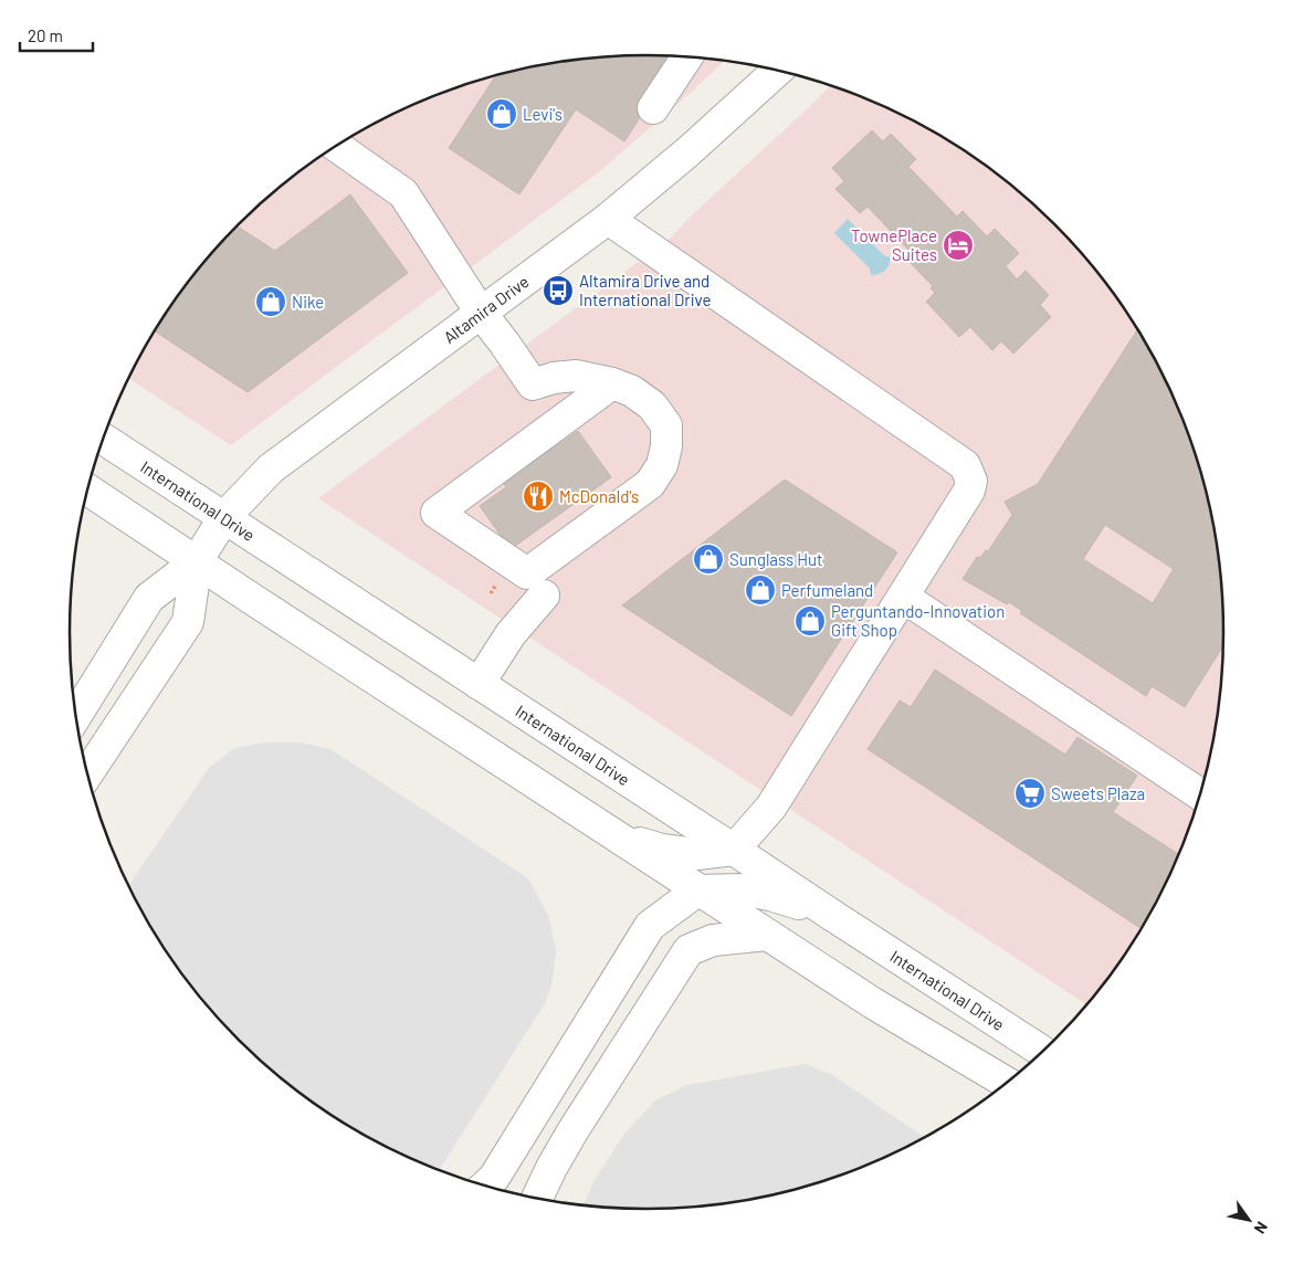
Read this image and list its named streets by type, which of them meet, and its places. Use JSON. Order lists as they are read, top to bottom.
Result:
{
  "streets": {
    "street": ["Altamira Drive", "International Drive"]
  },
  "crossings": [
    ["Altamira Drive", "International Drive"]
  ],
  "places": {
    "shop": [
      "Levi's",
      "Nike",
      "Sunglass Hut",
      "Perfumeland",
      "Perguntando-Innovation Gift Shop"
    ],
    "hotel": ["TownePlace Suites"],
    "bus stop": ["Altamira Drive and International Drive"],
    "restaurant": ["McDonald's"],
    "supermarket": ["Sweets Plaza"]
  },
  "scale_bar": "20 m",
  "north": "bottom right"
}
